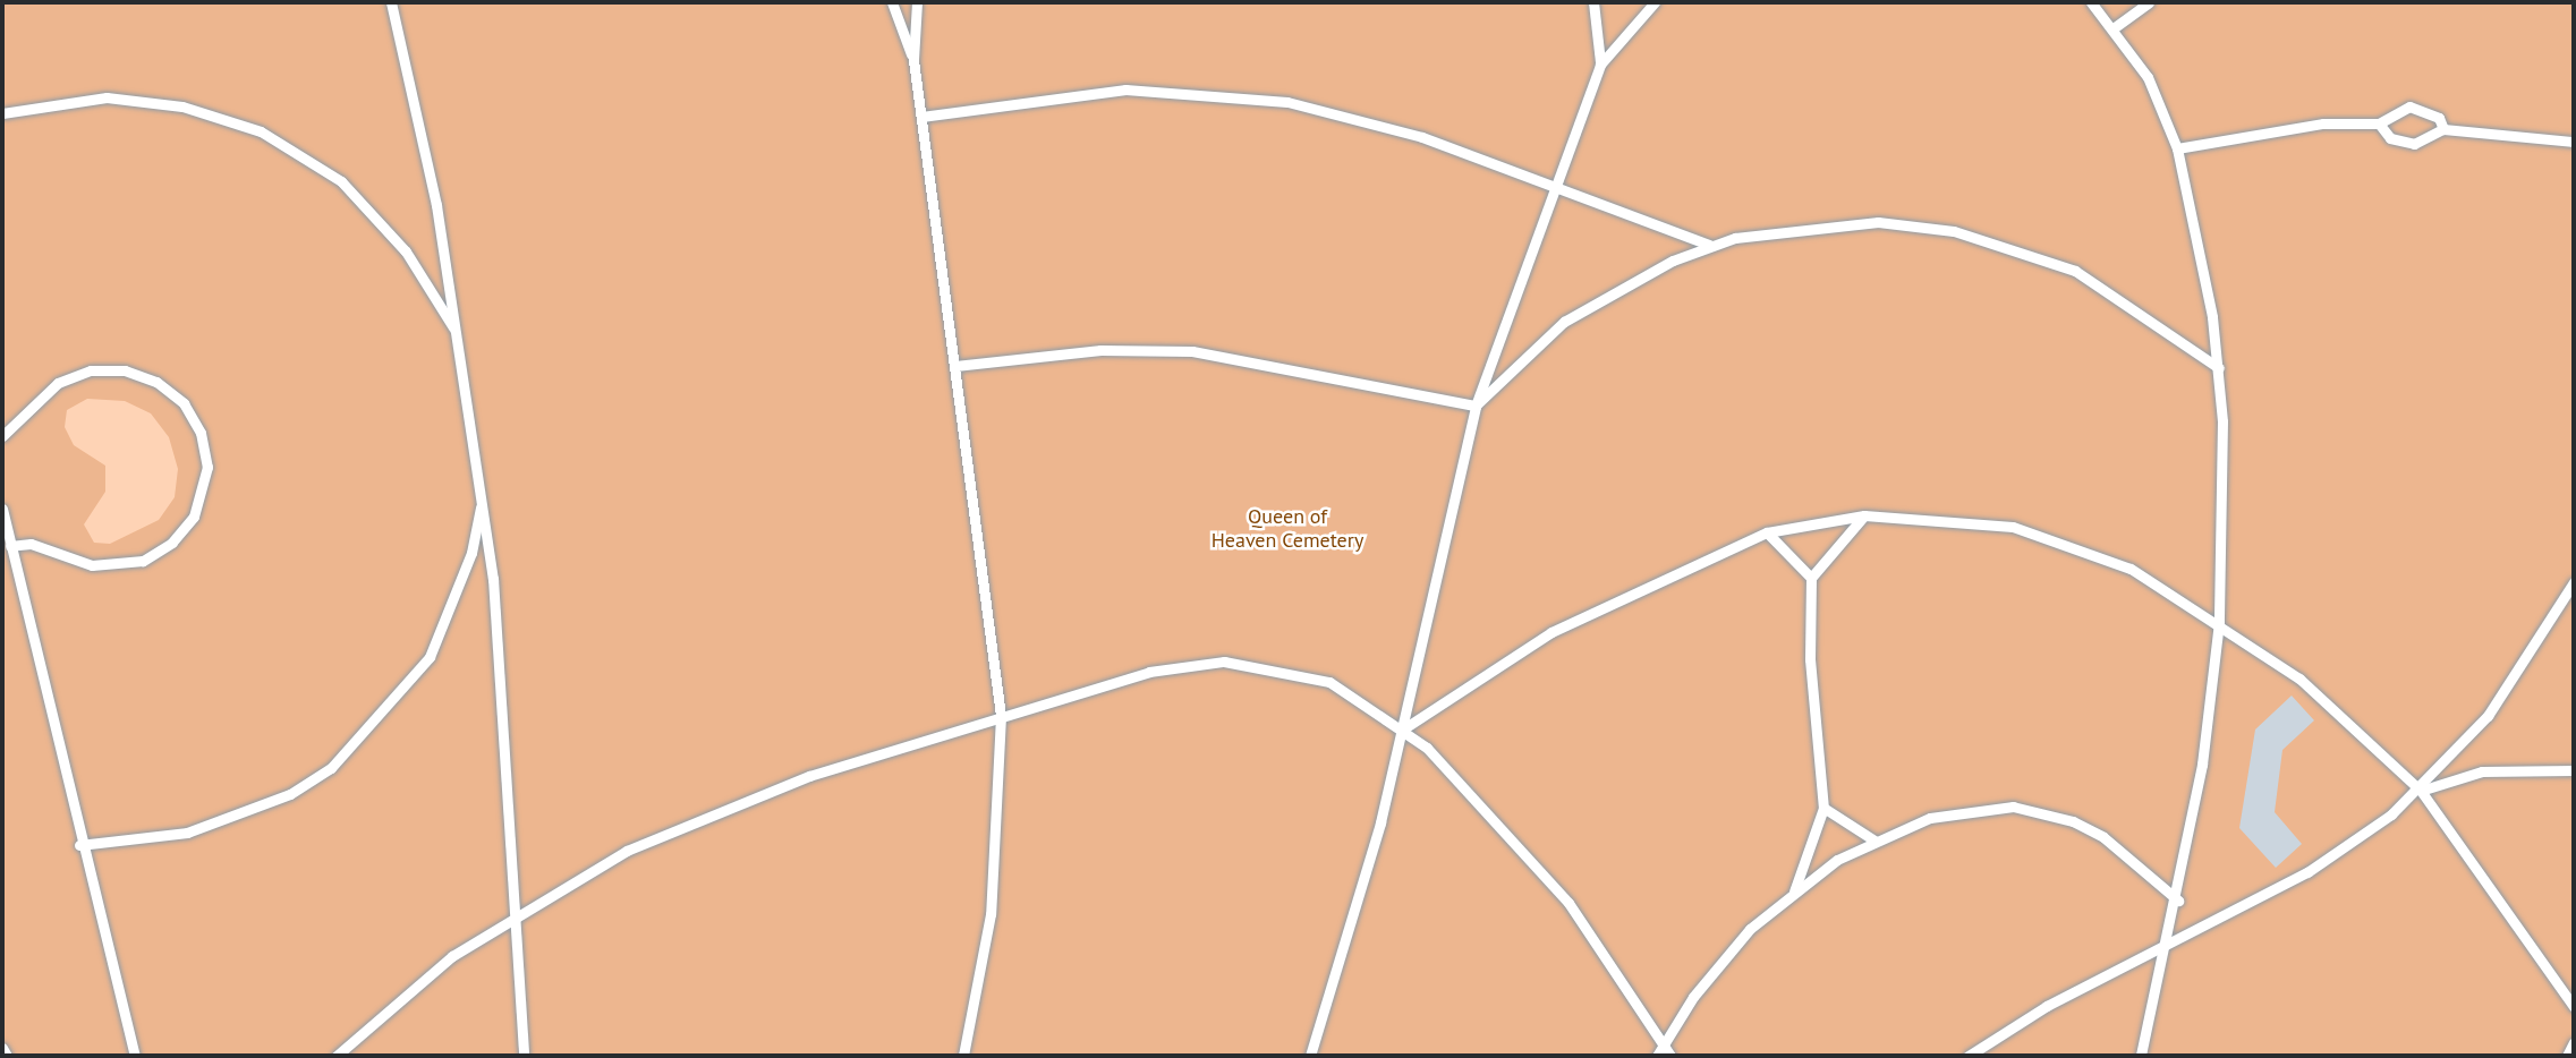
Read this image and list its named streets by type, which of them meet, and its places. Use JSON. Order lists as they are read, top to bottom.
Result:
{
  "parks": ["Queen of Heaven Cemetery"]
}
